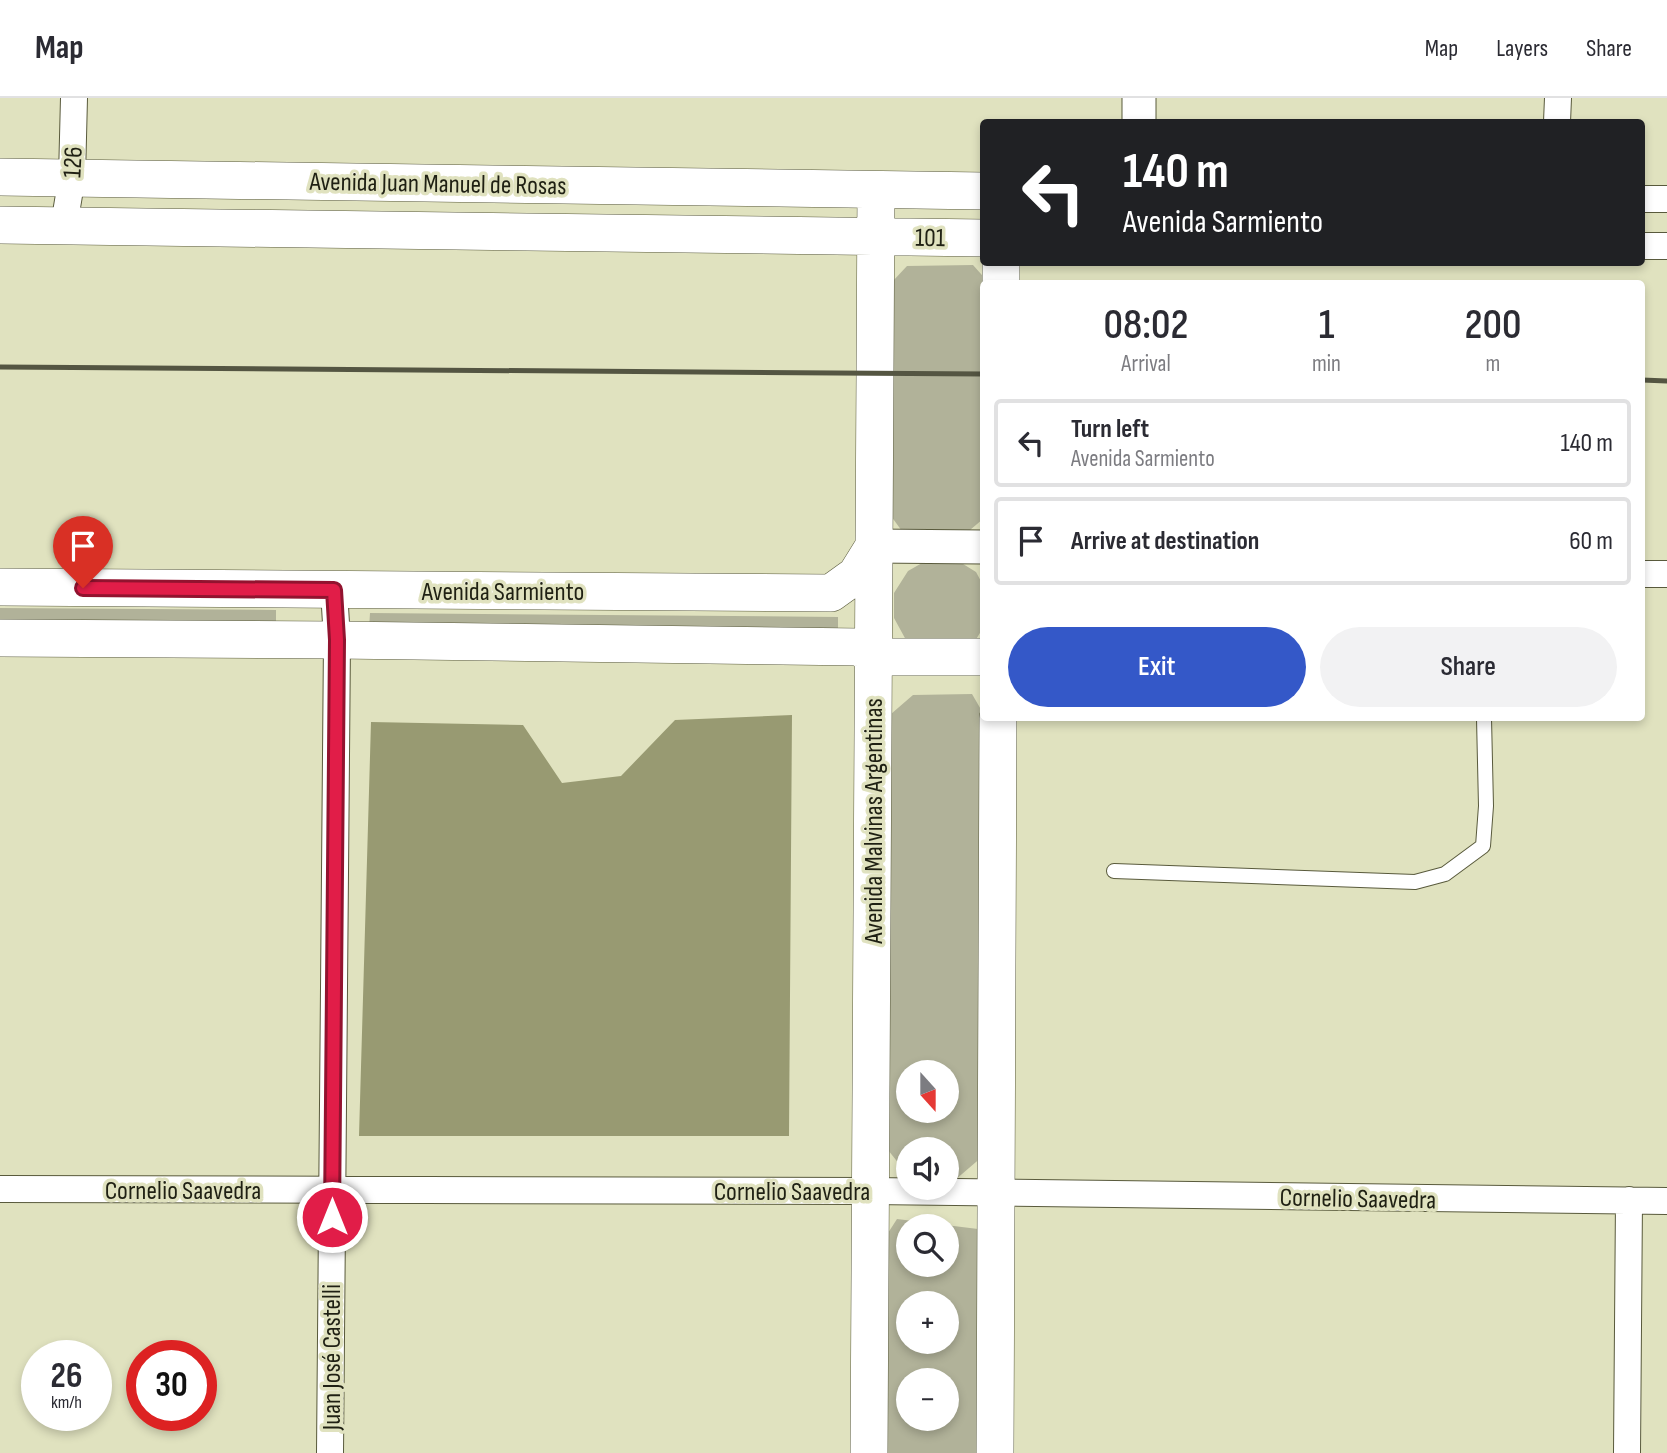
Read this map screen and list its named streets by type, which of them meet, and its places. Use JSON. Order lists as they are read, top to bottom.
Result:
{
  "streets": {
    "main road": [
      "Avenida Juan Manuel de Rosas",
      "101",
      "Avenida Sarmiento",
      "Avenida Malvinas Argentinas"
    ],
    "street": ["126", "Cornelio Saavedra", "Juan José Castelli"]
  },
  "crossings": [
    ["126", "Avenida Juan Manuel de Rosas"],
    ["Avenida Juan Manuel de Rosas", "101"],
    ["Avenida Juan Manuel de Rosas", "Avenida Malvinas Argentinas"],
    ["101", "Avenida Malvinas Argentinas"],
    ["Avenida Sarmiento", "Avenida Malvinas Argentinas"],
    ["Avenida Sarmiento", "Juan José Castelli"],
    ["Avenida Malvinas Argentinas", "Cornelio Saavedra"],
    ["Cornelio Saavedra", "Juan José Castelli"]
  ],
  "north": "bottom",
  "page": {
    "header": "Map",
    "nav": ["Map", "Layers", "Share"],
    "turn": ["140 m", "Avenida Sarmiento"],
    "eta": [
      "08:02",
      "Arrival",
      "1",
      "min",
      "200",
      "m"
    ],
    "list": [
      {
        "name": "Turn left",
        "note": "Avenida Sarmiento",
        "value": "140 m"
      },
      {
        "name": "Arrive at destination",
        "value": "60 m"
      }
    ],
    "buttons": ["Exit", "Share"],
    "map_buttons": ["+", "−"],
    "speed": "26 km/h",
    "limit": "30"
  }
}
